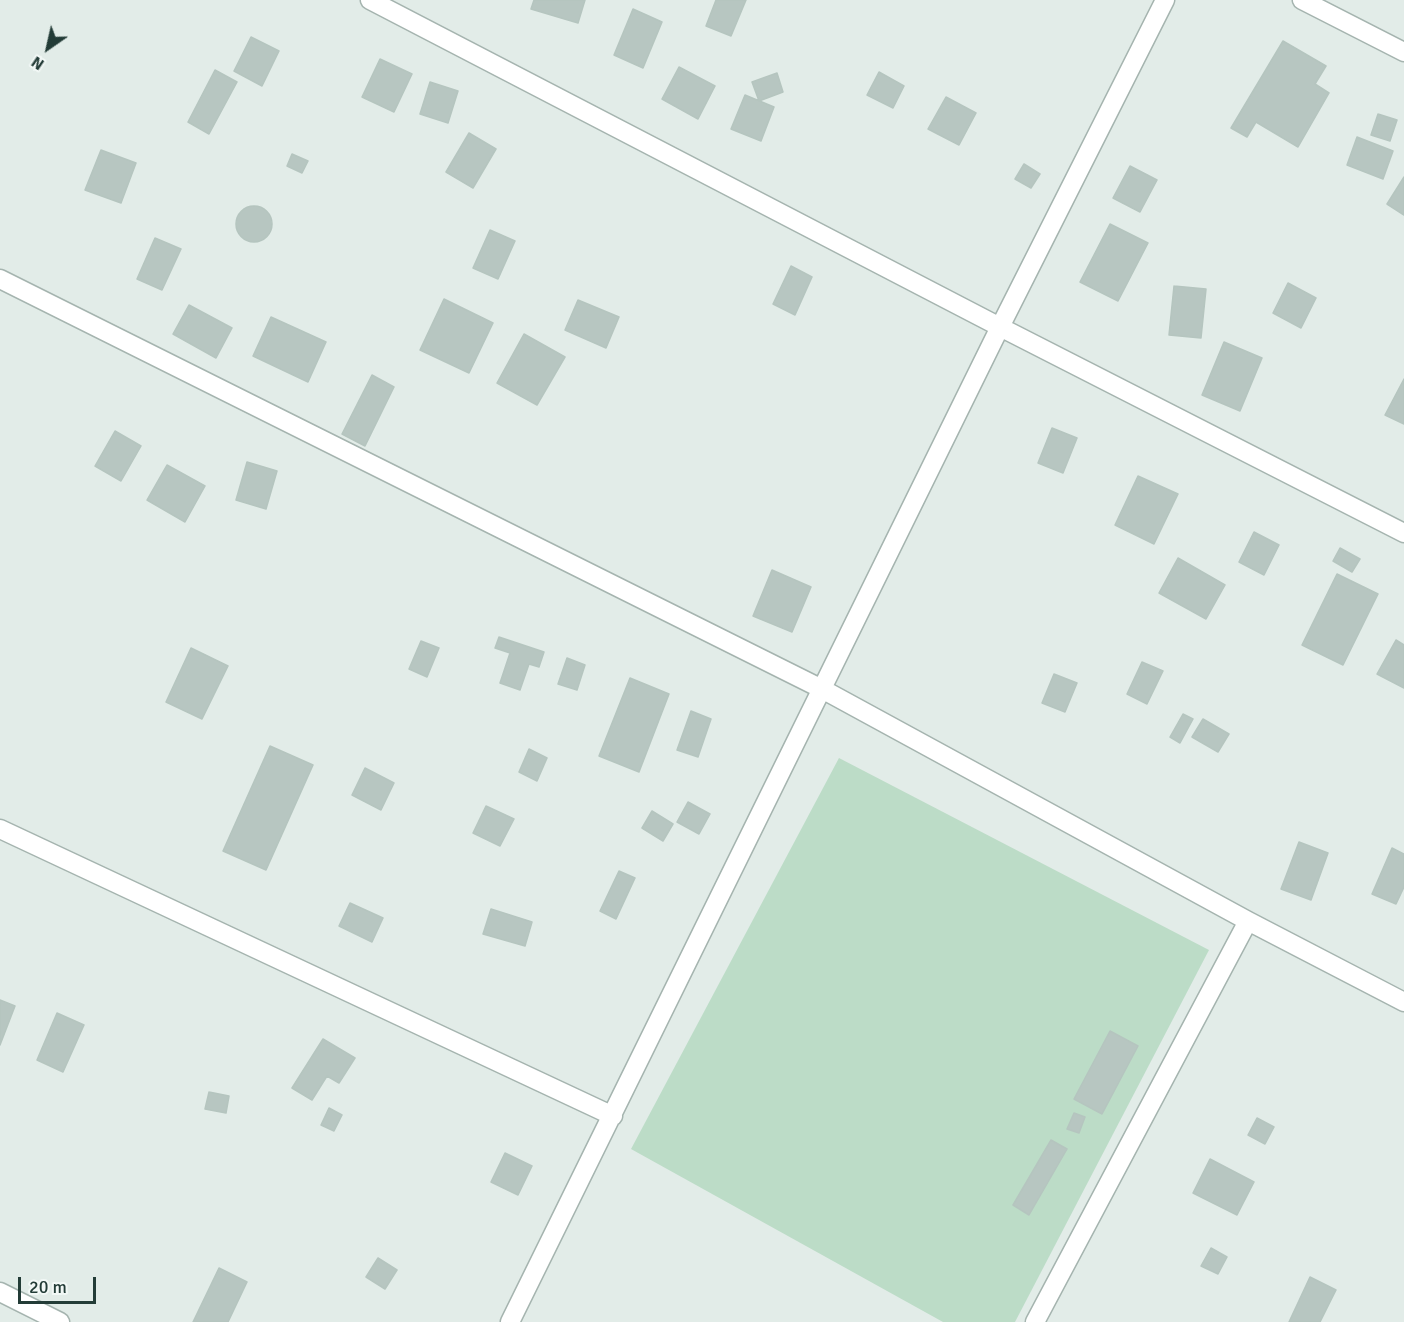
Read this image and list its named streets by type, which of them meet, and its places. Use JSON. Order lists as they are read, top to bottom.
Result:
{
  "scale_bar": "20 m",
  "north": "bottom left"
}
